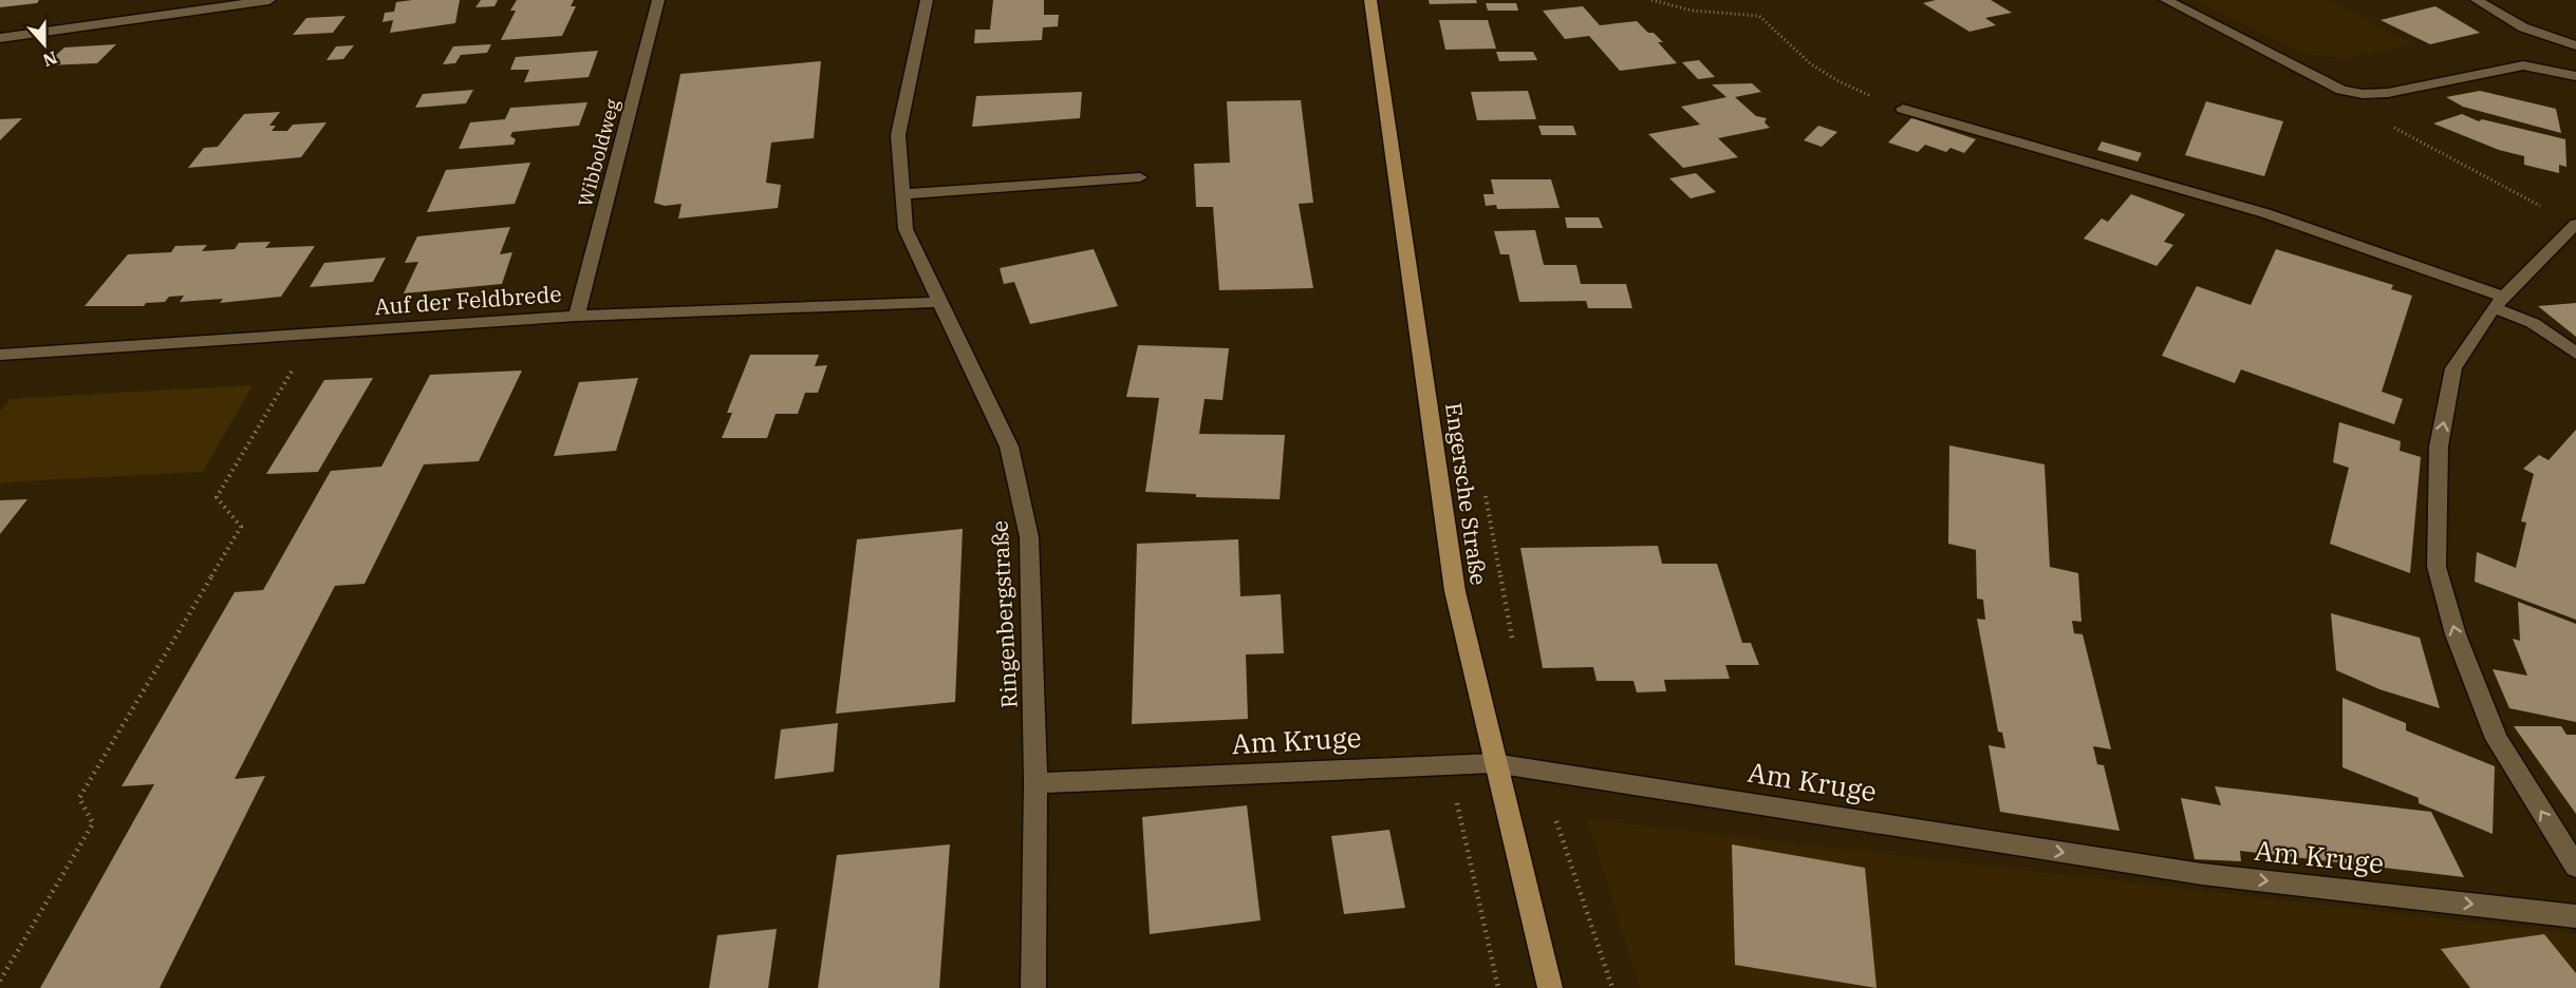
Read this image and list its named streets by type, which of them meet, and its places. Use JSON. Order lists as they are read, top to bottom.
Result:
{
  "streets": {
    "main road": ["Engersche Straße"],
    "street": [
      "Wibboldweg",
      "Auf der Feldbrede",
      "Ringenbergstraße",
      "Am Kruge"
    ]
  },
  "crossings": [
    ["Wibboldweg", "Auf der Feldbrede"],
    ["Auf der Feldbrede", "Ringenbergstraße"],
    ["Engersche Straße", "Am Kruge"],
    ["Ringenbergstraße", "Am Kruge"]
  ],
  "one_way": ["Am Kruge"],
  "north": "bottom"
}
